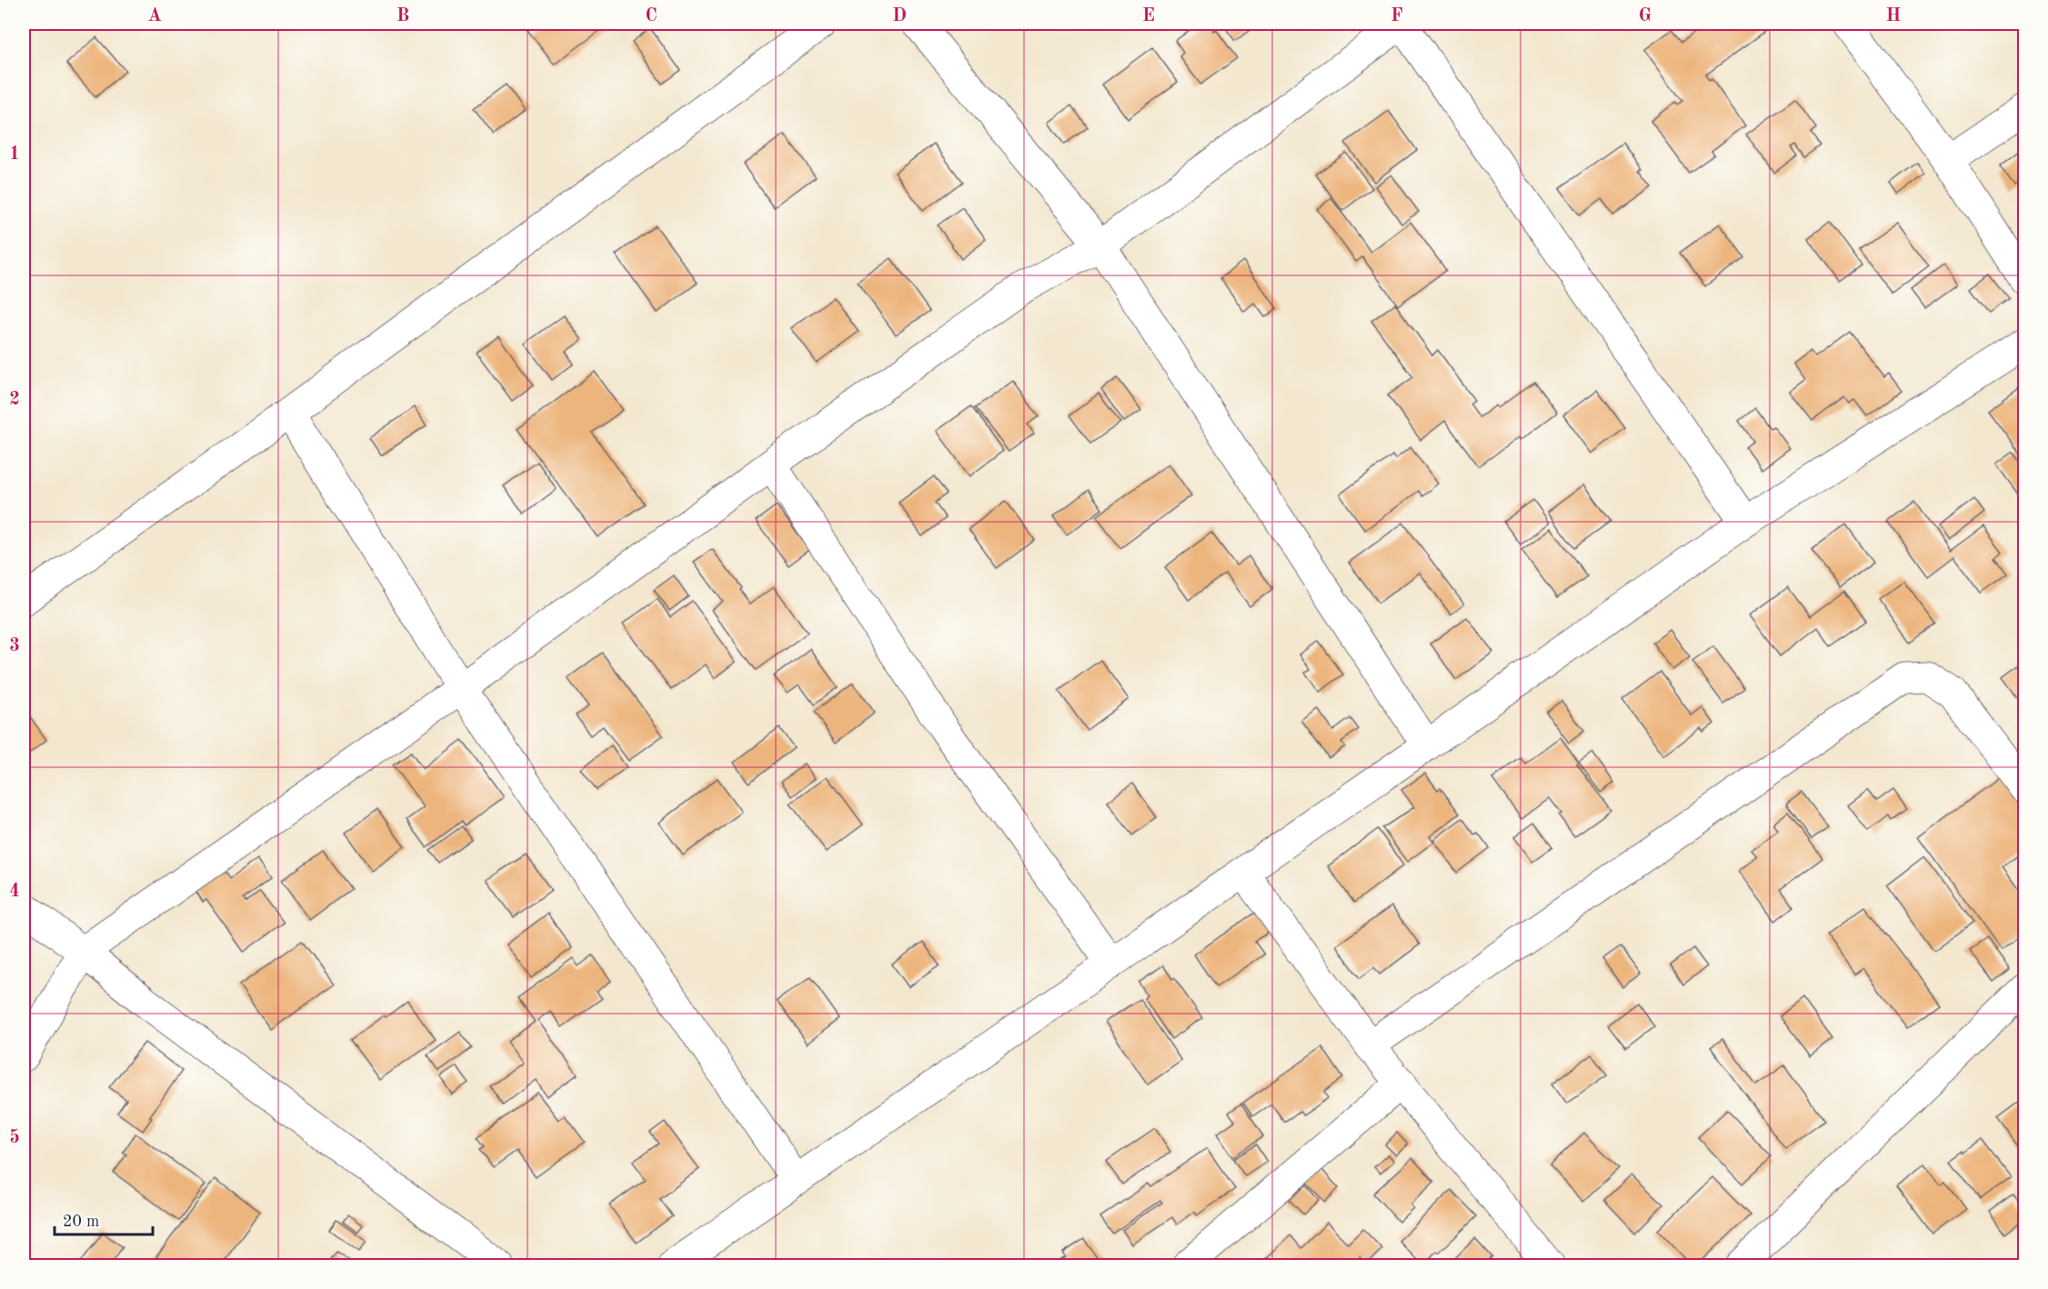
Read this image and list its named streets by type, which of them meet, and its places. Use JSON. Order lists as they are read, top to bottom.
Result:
{
  "scale_bar": "20 m",
  "grid": {
    "columns": [
      "A",
      "B",
      "C",
      "D",
      "E",
      "F",
      "G",
      "H"
    ],
    "rows": [
      "1",
      "2",
      "3",
      "4",
      "5"
    ]
  }
}
